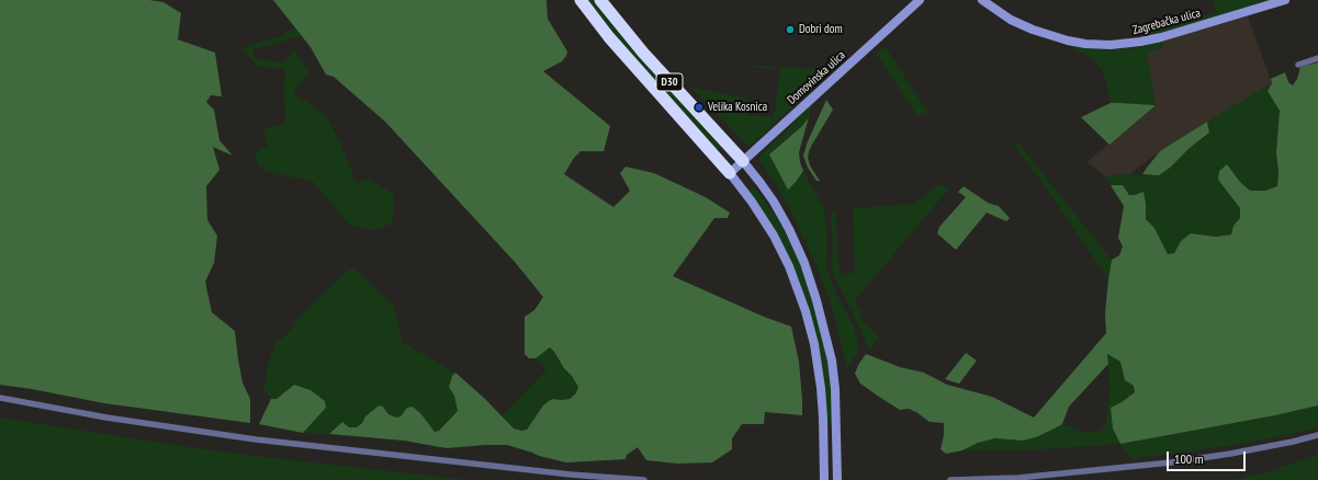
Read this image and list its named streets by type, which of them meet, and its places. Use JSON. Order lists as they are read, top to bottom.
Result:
{
  "streets": {
    "highway": ["D30"],
    "main road": ["Zagrebačka ulica", "Domovinska ulica"]
  },
  "crossings": [
    ["Domovinska ulica", "D30"]
  ],
  "places": ["Dobri dom", "Velika Kosnica"],
  "scale_bar": "100 m"
}
